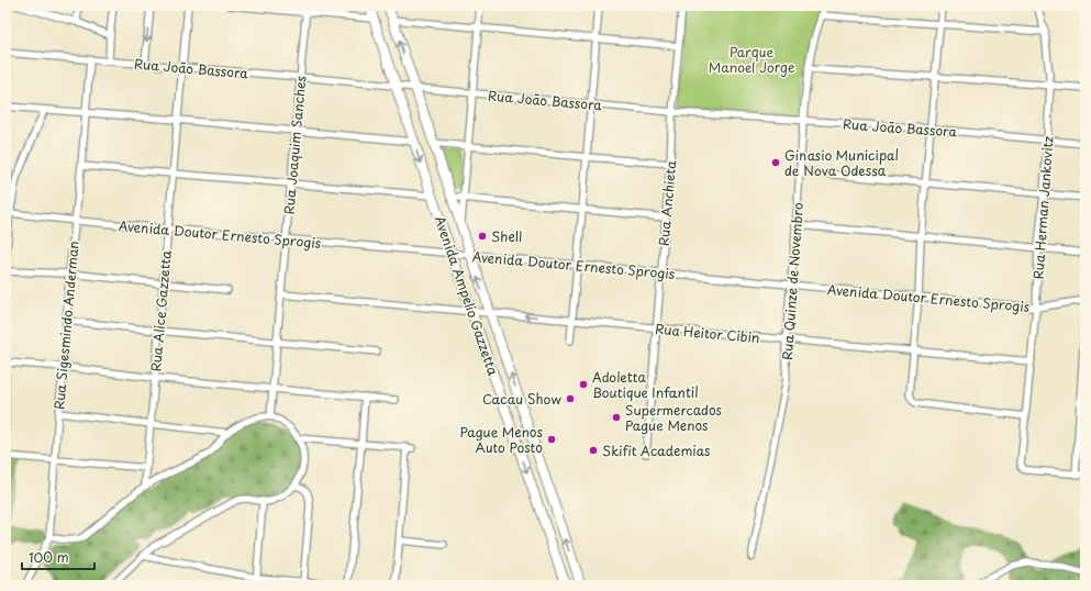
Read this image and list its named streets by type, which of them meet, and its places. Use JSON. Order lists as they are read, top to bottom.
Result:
{
  "streets": {
    "main road": ["Avenida Ampelio Gazzetta"],
    "street": [
      "Rua João Bassora",
      "Rua Joaquim Sanches",
      "Rua Anchieta",
      "Rua Herman Jankovitz",
      "Avenida Doutor Ernesto Sprogis",
      "Rua Quinze de Novembro",
      "Rua Alice Gazzetta",
      "Rua Sigesmindo Anderman",
      "Rua Heitor Cibin"
    ]
  },
  "crossings": [
    ["Rua João Bassora", "Rua Joaquim Sanches"],
    ["Rua João Bassora", "Rua Anchieta"],
    ["Rua João Bassora", "Rua Herman Jankovitz"],
    ["Rua João Bassora", "Rua Quinze de Novembro"],
    ["Rua João Bassora", "Avenida Ampelio Gazzetta"],
    ["Rua João Bassora", "Rua Alice Gazzetta"],
    ["Rua João Bassora", "Rua Sigesmindo Anderman"],
    ["Rua Joaquim Sanches", "Avenida Doutor Ernesto Sprogis"],
    ["Rua Joaquim Sanches", "Rua Heitor Cibin"],
    ["Rua Anchieta", "Avenida Doutor Ernesto Sprogis"],
    ["Rua Anchieta", "Rua Heitor Cibin"],
    ["Rua Herman Jankovitz", "Avenida Doutor Ernesto Sprogis"],
    ["Rua Herman Jankovitz", "Rua Heitor Cibin"],
    ["Avenida Doutor Ernesto Sprogis", "Rua Quinze de Novembro"],
    ["Avenida Doutor Ernesto Sprogis", "Avenida Ampelio Gazzetta"],
    ["Avenida Doutor Ernesto Sprogis", "Rua Alice Gazzetta"],
    ["Avenida Doutor Ernesto Sprogis", "Rua Sigesmindo Anderman"],
    ["Rua Quinze de Novembro", "Rua Heitor Cibin"],
    ["Avenida Ampelio Gazzetta", "Rua Heitor Cibin"]
  ],
  "parks": ["Parque Manoel Jorge"],
  "places": [
    "Ginasio Municipal de Nova Odessa",
    "Shell",
    "Adoletta Boutique Infantil",
    "Cacau Show",
    "Supermercados Pague Menos",
    "Pague Menos Auto Posto",
    "Skifit Academias"
  ],
  "scale_bar": "100 m"
}
